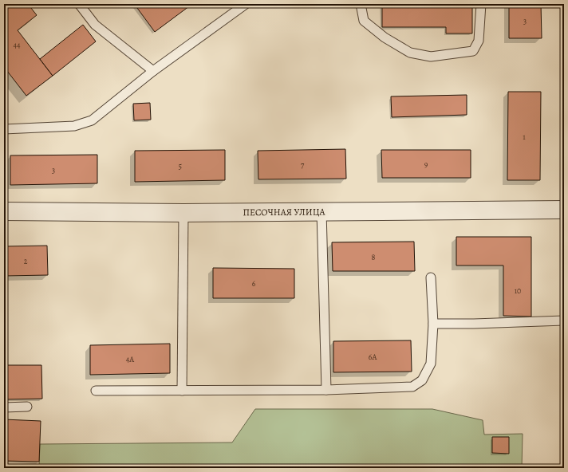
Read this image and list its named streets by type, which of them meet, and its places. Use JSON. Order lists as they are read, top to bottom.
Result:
{
  "streets": {
    "street": ["ПЕСОЧНАЯ УЛИЦА"]
  },
  "house_numbers": [
    "3",
    "44",
    "1",
    "9",
    "7",
    "5",
    "3",
    "8",
    "2",
    "6",
    "10",
    "6А",
    "4А"
  ]
}
